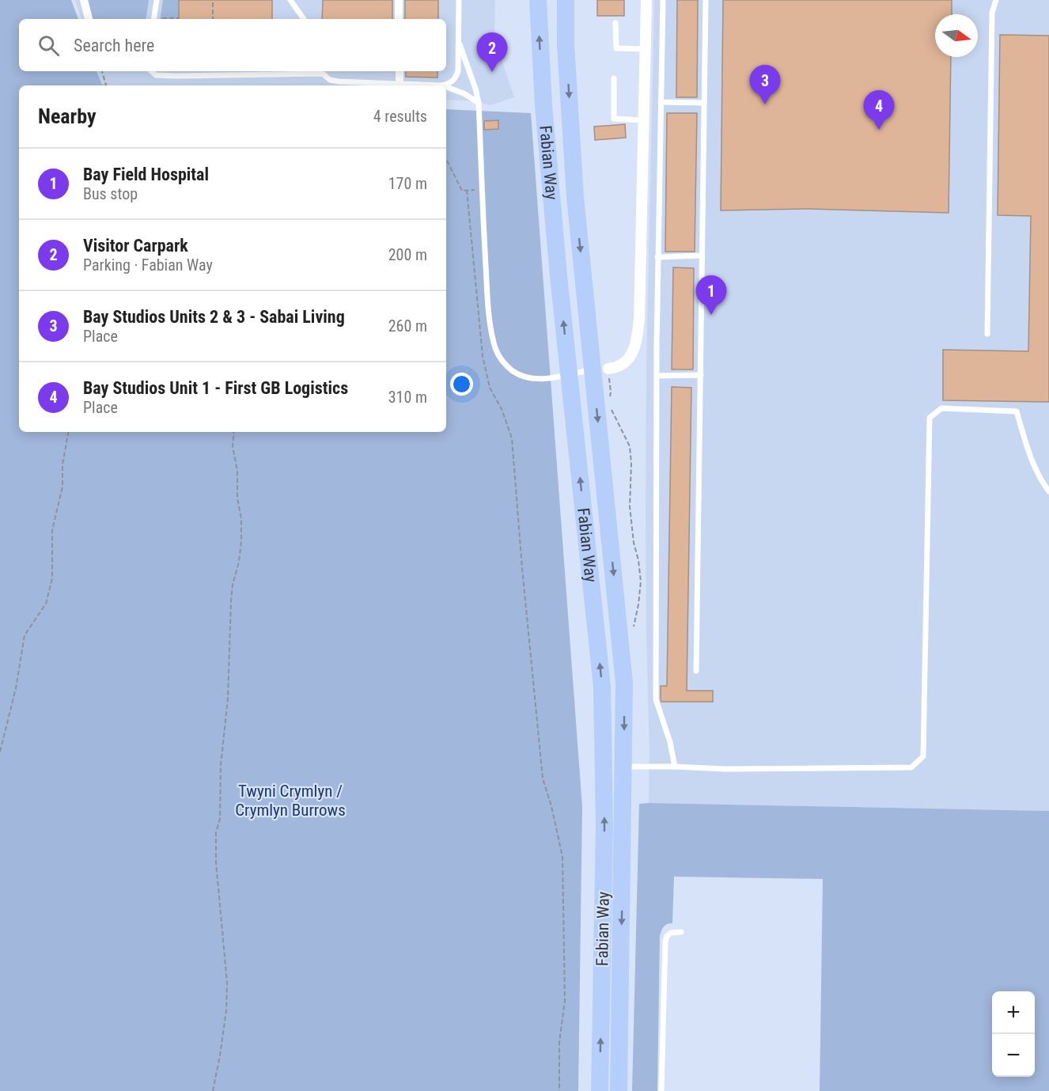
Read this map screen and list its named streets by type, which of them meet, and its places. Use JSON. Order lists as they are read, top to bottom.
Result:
{
  "streets": {
    "highway": ["Fabian Way"]
  },
  "parks": ["Twyni Crymlyn / Crymlyn Burrows"],
  "north": "right",
  "page": {
    "search": "Search here",
    "pins": [
      "2",
      "3",
      "4",
      "1"
    ],
    "heading": ["Nearby", "4 results"],
    "list": [
      {
        "mark": "1",
        "name": "Bay Field Hospital",
        "note": "Bus stop",
        "value": "170 m"
      },
      {
        "mark": "2",
        "name": "Visitor Carpark",
        "note": "Parking · Fabian Way",
        "value": "200 m"
      },
      {
        "mark": "3",
        "name": "Bay Studios Units 2 & 3 - Sabai Living",
        "note": "Place",
        "value": "260 m"
      },
      {
        "mark": "4",
        "name": "Bay Studios Unit 1 - First GB Logistics",
        "note": "Place",
        "value": "310 m"
      }
    ],
    "map_buttons": ["+", "−"]
  }
}
